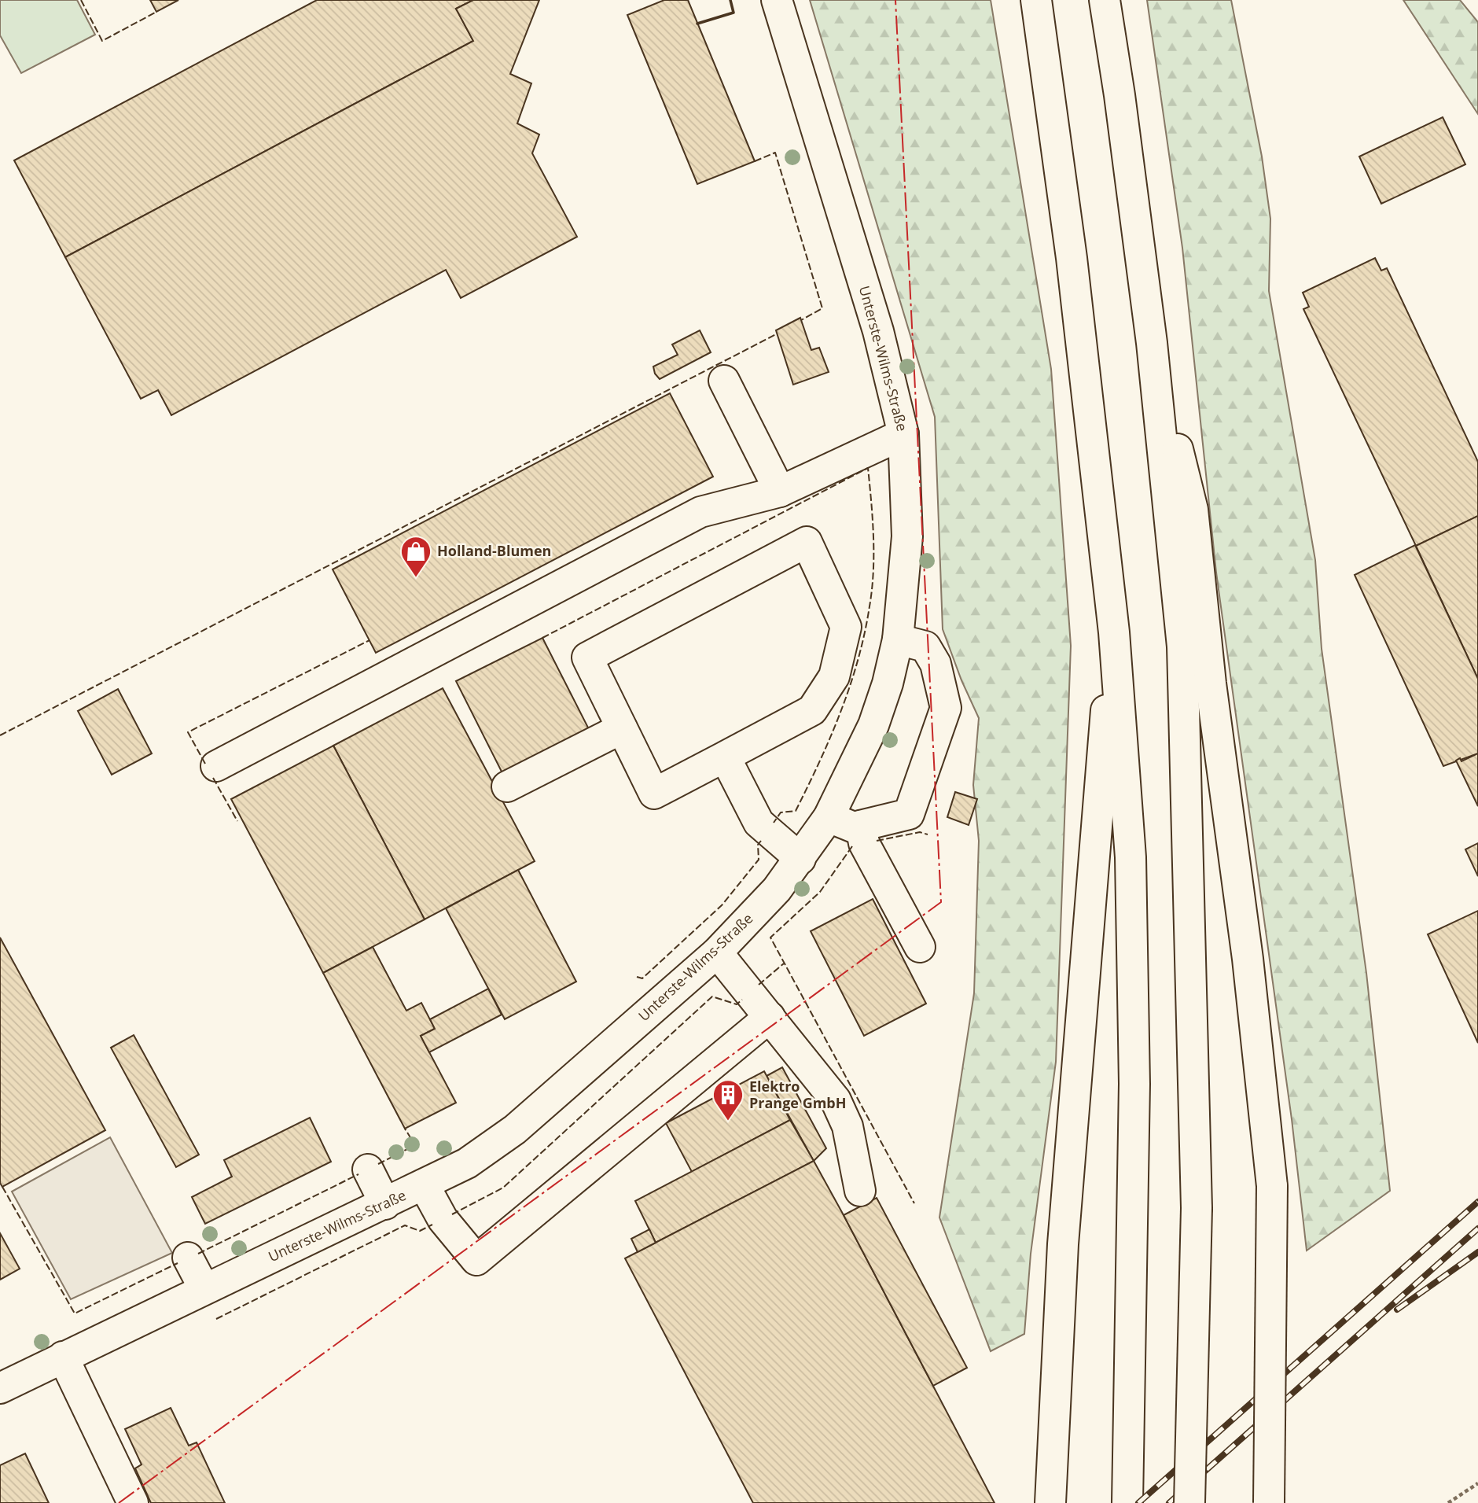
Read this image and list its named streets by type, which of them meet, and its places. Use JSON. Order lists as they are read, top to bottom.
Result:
{
  "streets": {
    "main road": ["Unterste-Wilms-Straße"]
  },
  "places": {
    "shop": ["Holland-Blumen"],
    "building": ["Elektro Prange GmbH"]
  }
}
